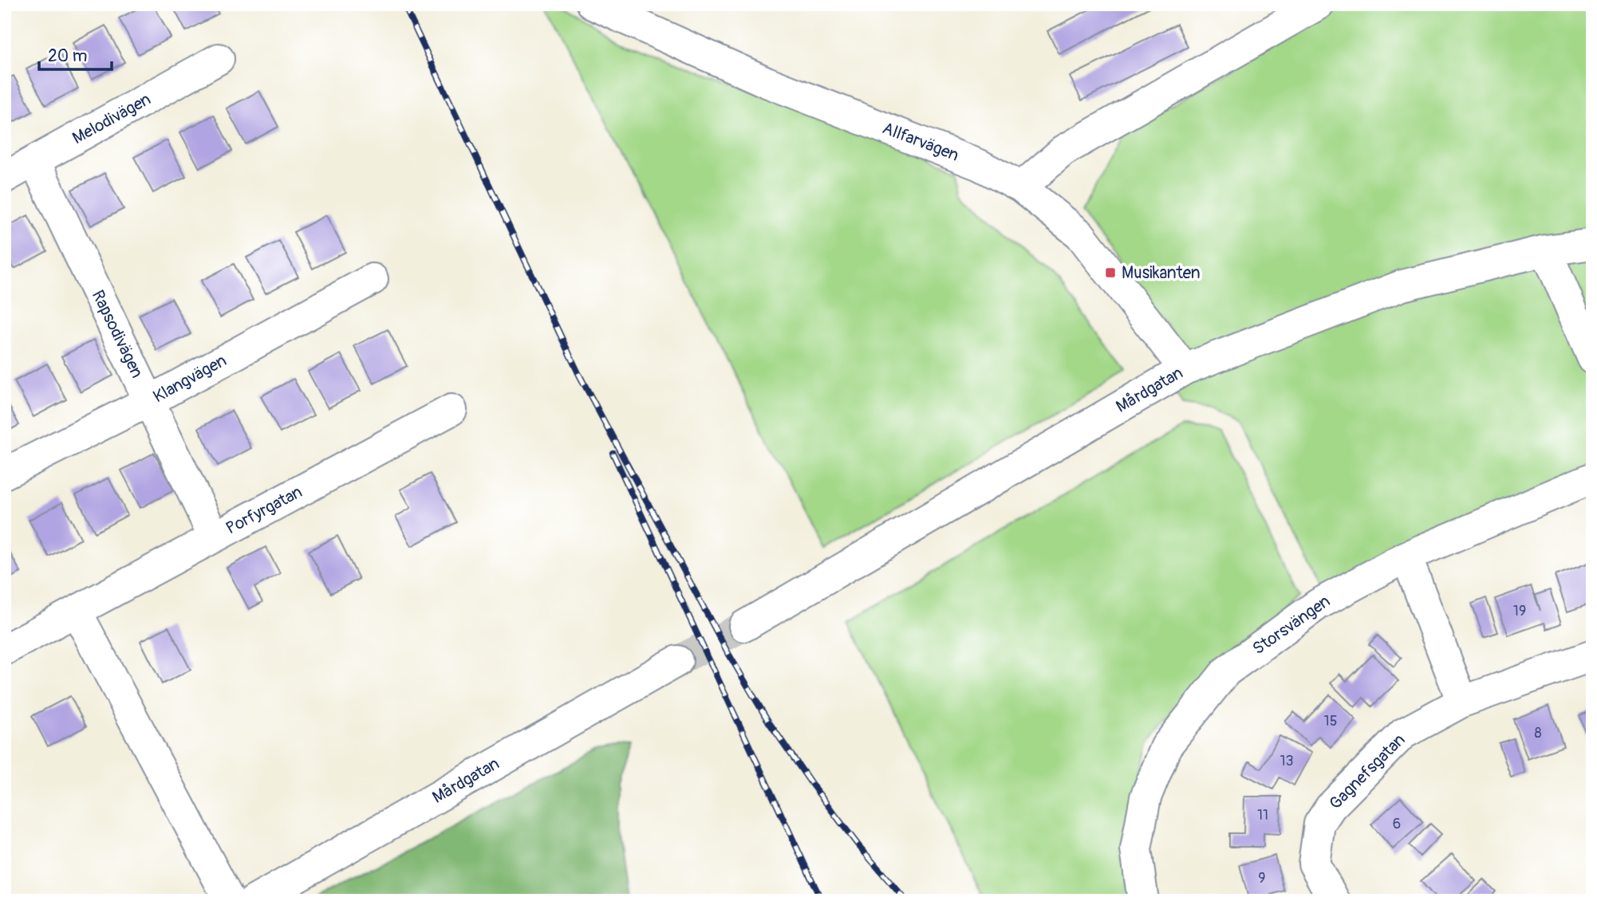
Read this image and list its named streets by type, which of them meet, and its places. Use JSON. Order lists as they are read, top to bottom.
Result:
{
  "streets": {
    "street": [
      "Melodivägen",
      "Allfarvägen",
      "Rapsodivägen",
      "Klangvägen",
      "Mårdgatan",
      "Porfyrgatan",
      "Storsvängen",
      "Gagnefsgatan"
    ]
  },
  "crossings": [
    ["Melodivägen", "Rapsodivägen"],
    ["Allfarvägen", "Mårdgatan"],
    ["Rapsodivägen", "Klangvägen"],
    ["Rapsodivägen", "Porfyrgatan"]
  ],
  "places": {
    "transit": ["Musikanten"]
  },
  "house_numbers": [
    "19",
    "15",
    "8",
    "13",
    "11",
    "6",
    "9"
  ],
  "scale_bar": "20 m"
}
